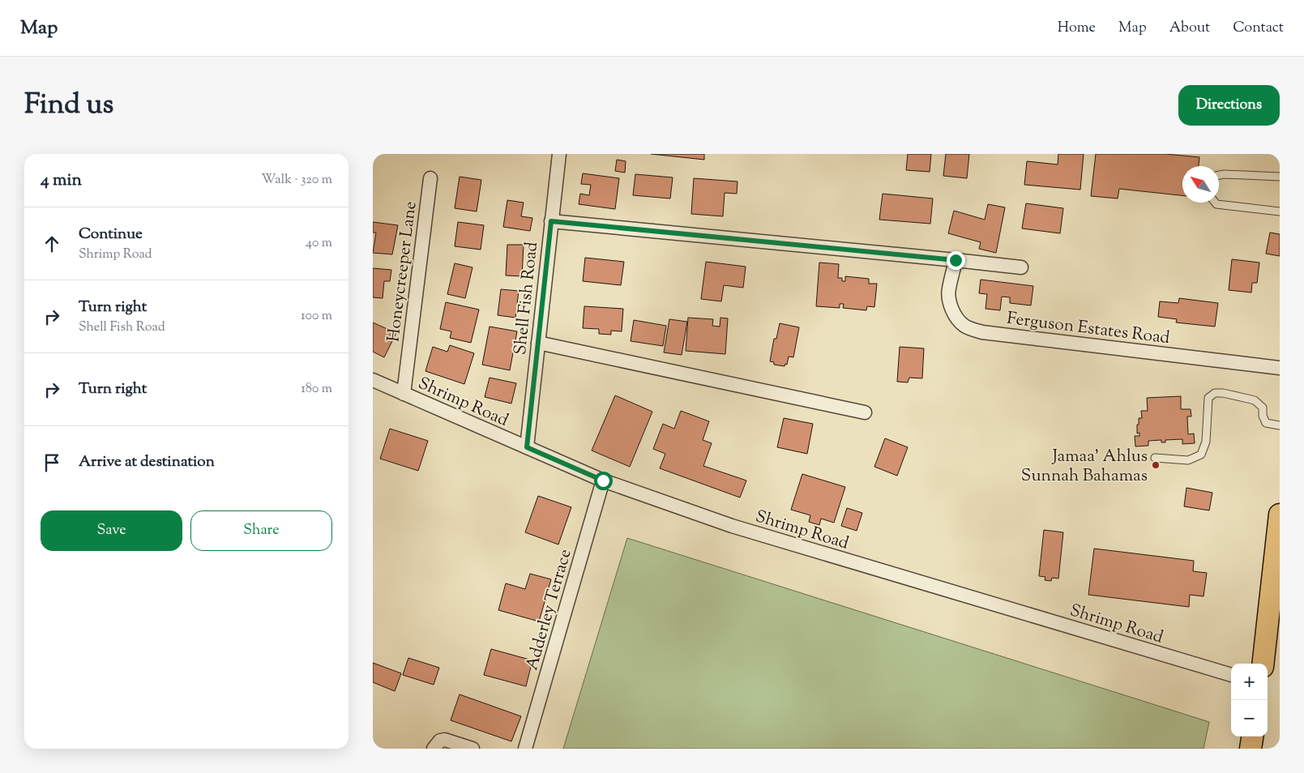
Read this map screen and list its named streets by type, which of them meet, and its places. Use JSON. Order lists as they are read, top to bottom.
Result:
{
  "streets": {
    "street": [
      "Honeycreeper Lane",
      "Shell Fish Road",
      "Ferguson Estates Road",
      "Shrimp Road",
      "Adderley Terrace"
    ]
  },
  "crossings": [
    ["Honeycreeper Lane", "Shrimp Road"],
    ["Shell Fish Road", "Shrimp Road"],
    ["Shrimp Road", "Adderley Terrace"]
  ],
  "places": ["Jamaa' Ahlus Sunnah Bahamas"],
  "north": "top left",
  "page": {
    "header": "Map",
    "nav": [
      "Home",
      "Map",
      "About",
      "Contact"
    ],
    "title": "Find us",
    "buttons": [
      "Directions",
      ["Save", "Share"]
    ],
    "heading": ["4 min", "Walk · 320 m"],
    "list": [
      ["Continue", "Shrimp Road", "40 m"],
      ["Turn right", "Shell Fish Road", "100 m"],
      ["Turn right", "180 m"],
      "Arrive at destination"
    ],
    "map_buttons": ["+", "−"]
  }
}
